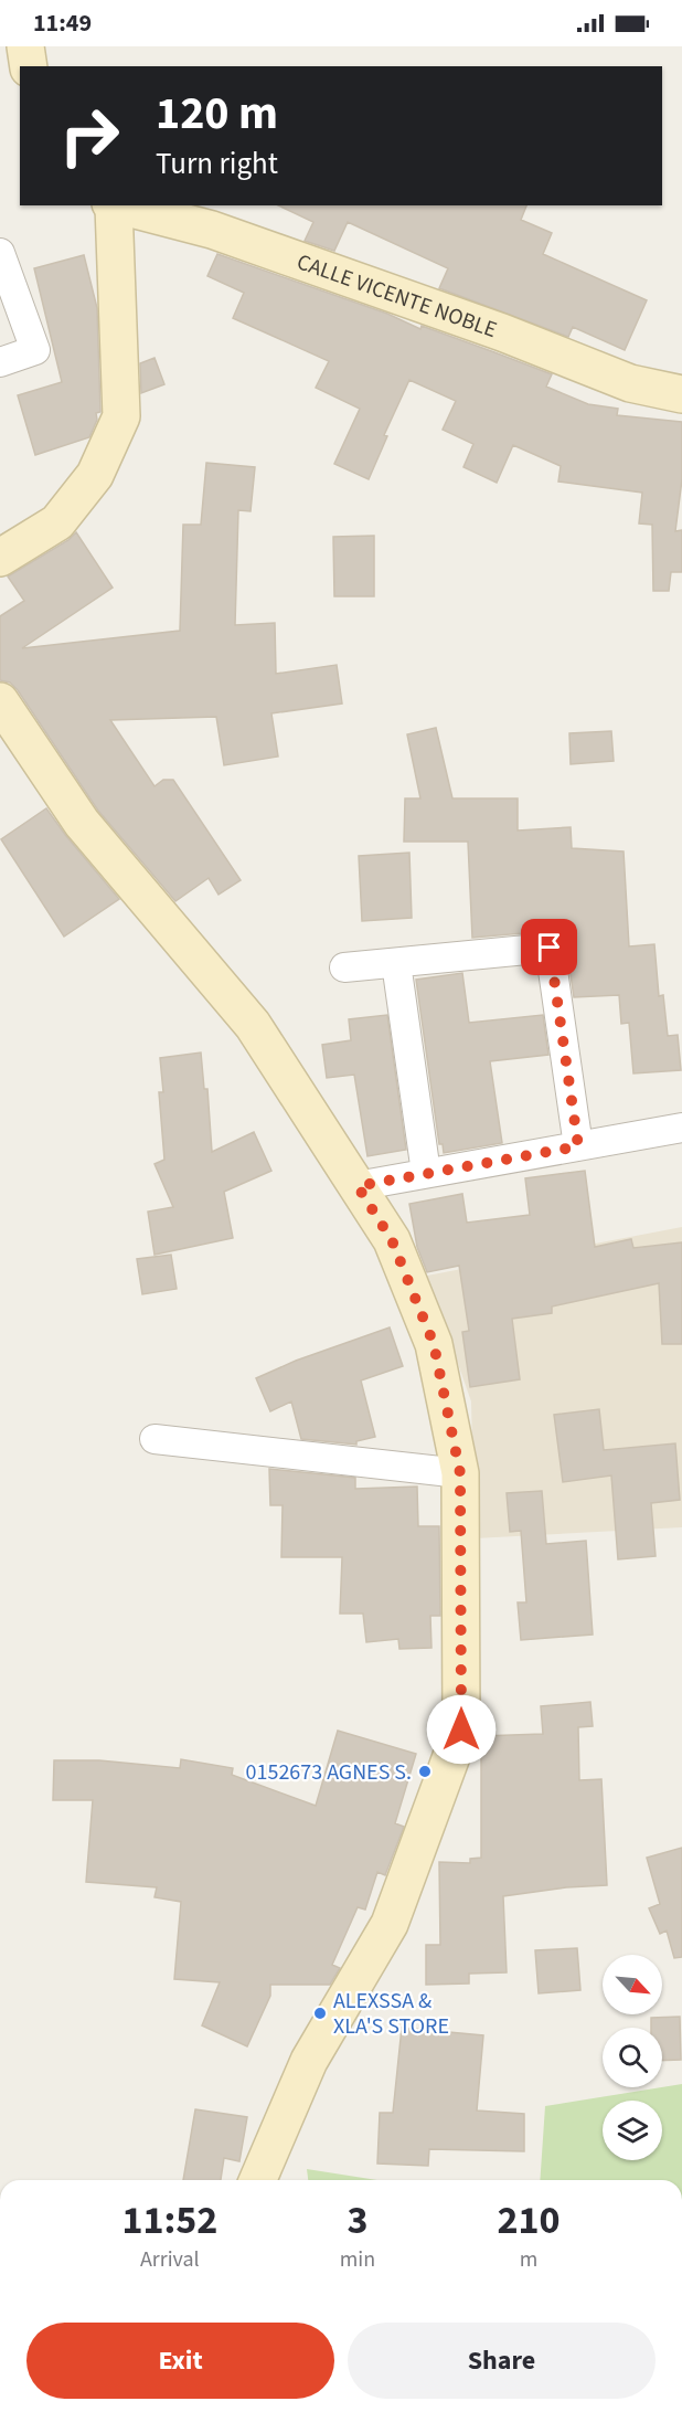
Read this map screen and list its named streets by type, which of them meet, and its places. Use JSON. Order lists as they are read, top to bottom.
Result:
{
  "streets": {
    "street": ["CALLE VICENTE NOBLE"]
  },
  "places": ["0152673 AGNES S.", "ALEXSSA & XLA'S STORE"],
  "north": "bottom right",
  "page": {
    "status": "11:49",
    "turn": ["120 m", "Turn right"],
    "eta": [
      "11:52",
      "Arrival",
      "3",
      "min",
      "210",
      "m"
    ],
    "buttons": ["Exit", "Share"]
  }
}
